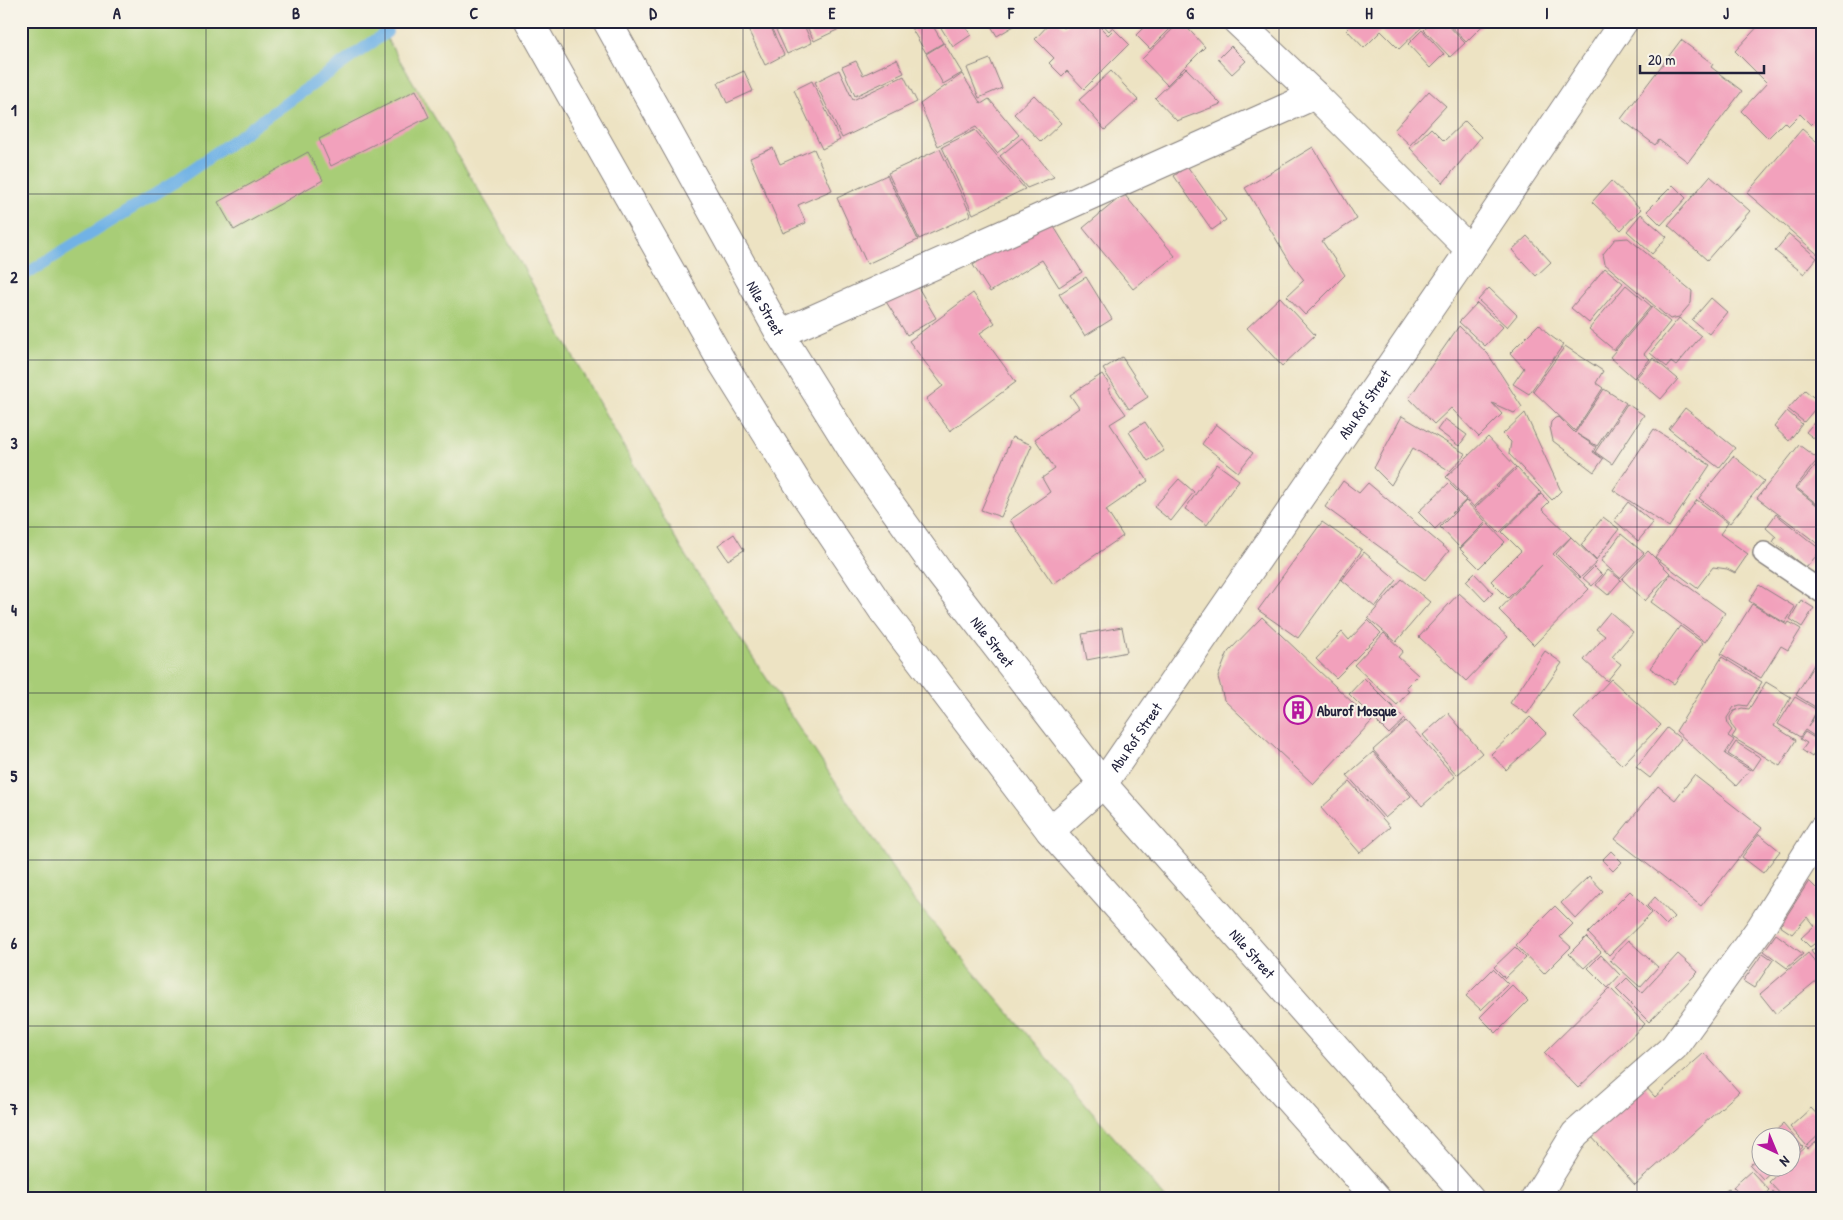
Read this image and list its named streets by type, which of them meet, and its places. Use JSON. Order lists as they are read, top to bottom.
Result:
{
  "streets": {
    "main road": ["Nile Street", "Abu Rof Street"]
  },
  "crossings": [
    ["Nile Street", "Abu Rof Street"]
  ],
  "places": {
    "building": ["Aburof Mosque"]
  },
  "scale_bar": "20 m",
  "north": "bottom right",
  "grid": {
    "columns": [
      "A",
      "B",
      "C",
      "D",
      "E",
      "F",
      "G",
      "H",
      "I",
      "J"
    ],
    "rows": [
      "1",
      "2",
      "3",
      "4",
      "5",
      "6",
      "7"
    ]
  }
}
